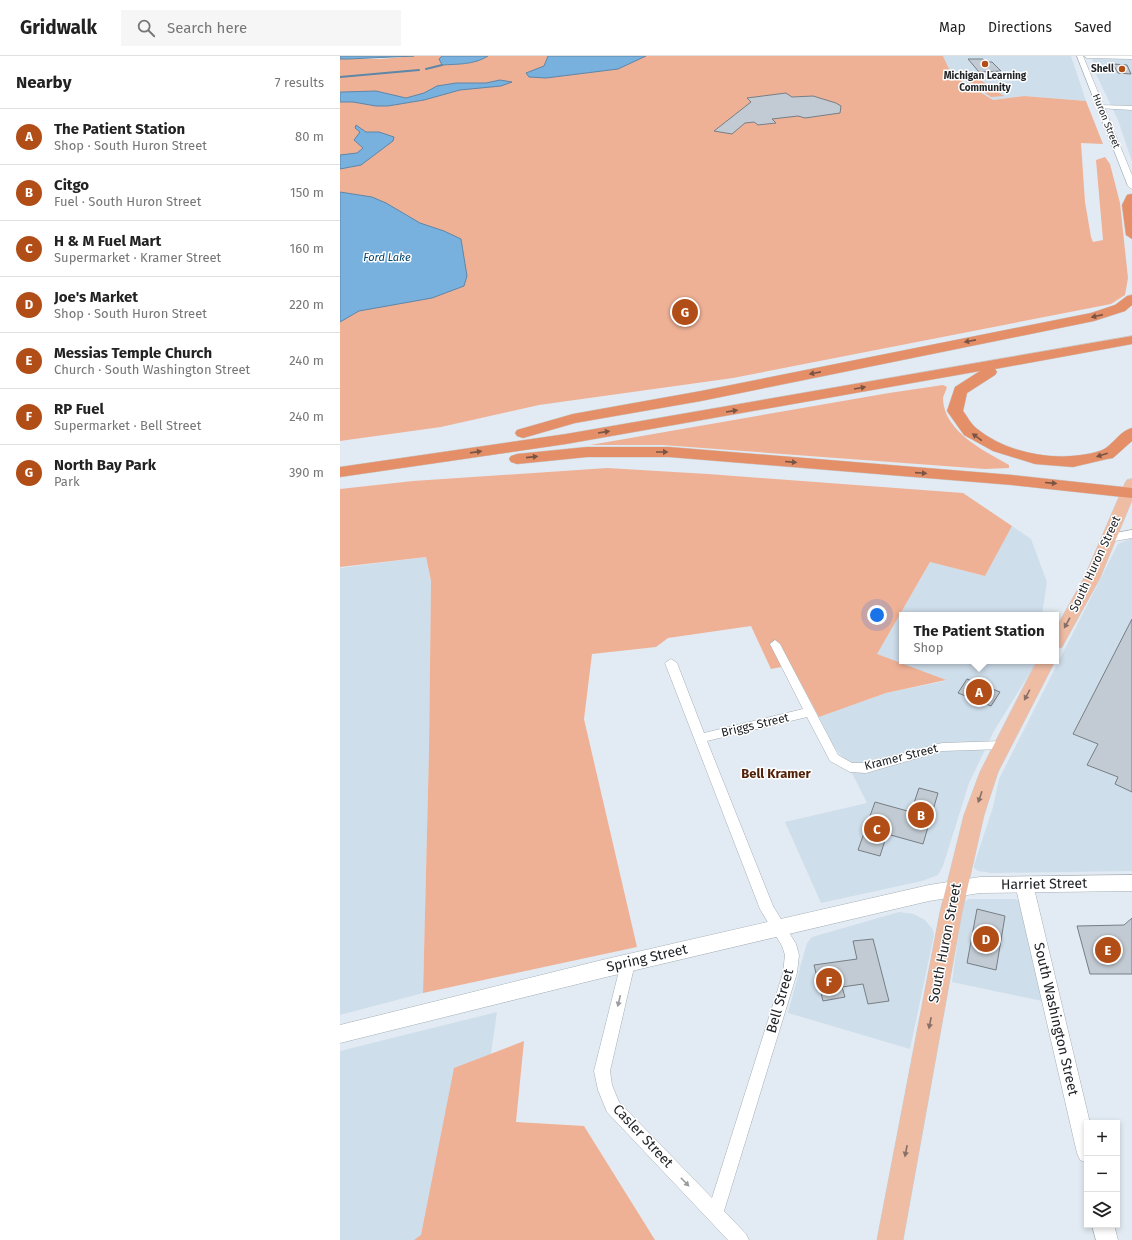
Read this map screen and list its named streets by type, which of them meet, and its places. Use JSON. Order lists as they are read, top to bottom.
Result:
{
  "streets": {
    "main road": [
      "Huron Street",
      "South Huron Street",
      "Harriet Street",
      "Spring Street"
    ],
    "street": [
      "Briggs Street",
      "Kramer Street",
      "Bell Street",
      "South Washington Street",
      "Casler Street"
    ]
  },
  "crossings": [
    ["South Huron Street", "Kramer Street"],
    ["South Huron Street", "Harriet Street"],
    ["South Huron Street", "Spring Street"],
    ["Briggs Street", "Kramer Street"],
    ["Briggs Street", "Bell Street"],
    ["Harriet Street", "Spring Street"],
    ["Harriet Street", "South Washington Street"],
    ["Spring Street", "Bell Street"],
    ["Spring Street", "Casler Street"],
    ["Bell Street", "Casler Street"]
  ],
  "one_way": ["South Huron Street", "Casler Street"],
  "districts": ["Bell Kramer"],
  "water": ["Ford Lake"],
  "places": ["Michigan Learning Community", "Shell"],
  "page": {
    "header": "Gridwalk",
    "search": "Search here",
    "nav": ["Map", "Directions", "Saved"],
    "heading": ["Nearby", "7 results"],
    "list": [
      {
        "mark": "A",
        "name": "The Patient Station",
        "note": "Shop · South Huron Street",
        "value": "80 m"
      },
      {
        "mark": "B",
        "name": "Citgo",
        "note": "Fuel · South Huron Street",
        "value": "150 m"
      },
      {
        "mark": "C",
        "name": "H & M Fuel Mart",
        "note": "Supermarket · Kramer Street",
        "value": "160 m"
      },
      {
        "mark": "D",
        "name": "Joe's Market",
        "note": "Shop · South Huron Street",
        "value": "220 m"
      },
      {
        "mark": "E",
        "name": "Messias Temple Church",
        "note": "Church · South Washington Street",
        "value": "240 m"
      },
      {
        "mark": "F",
        "name": "RP Fuel",
        "note": "Supermarket · Bell Street",
        "value": "240 m"
      },
      {
        "mark": "G",
        "name": "North Bay Park",
        "note": "Park",
        "value": "390 m"
      }
    ],
    "pins": [
      "G",
      "A",
      "B",
      "C",
      "D",
      "E",
      "F"
    ],
    "popup": ["The Patient Station", "Shop"],
    "map_buttons": ["+", "−"]
  }
}
